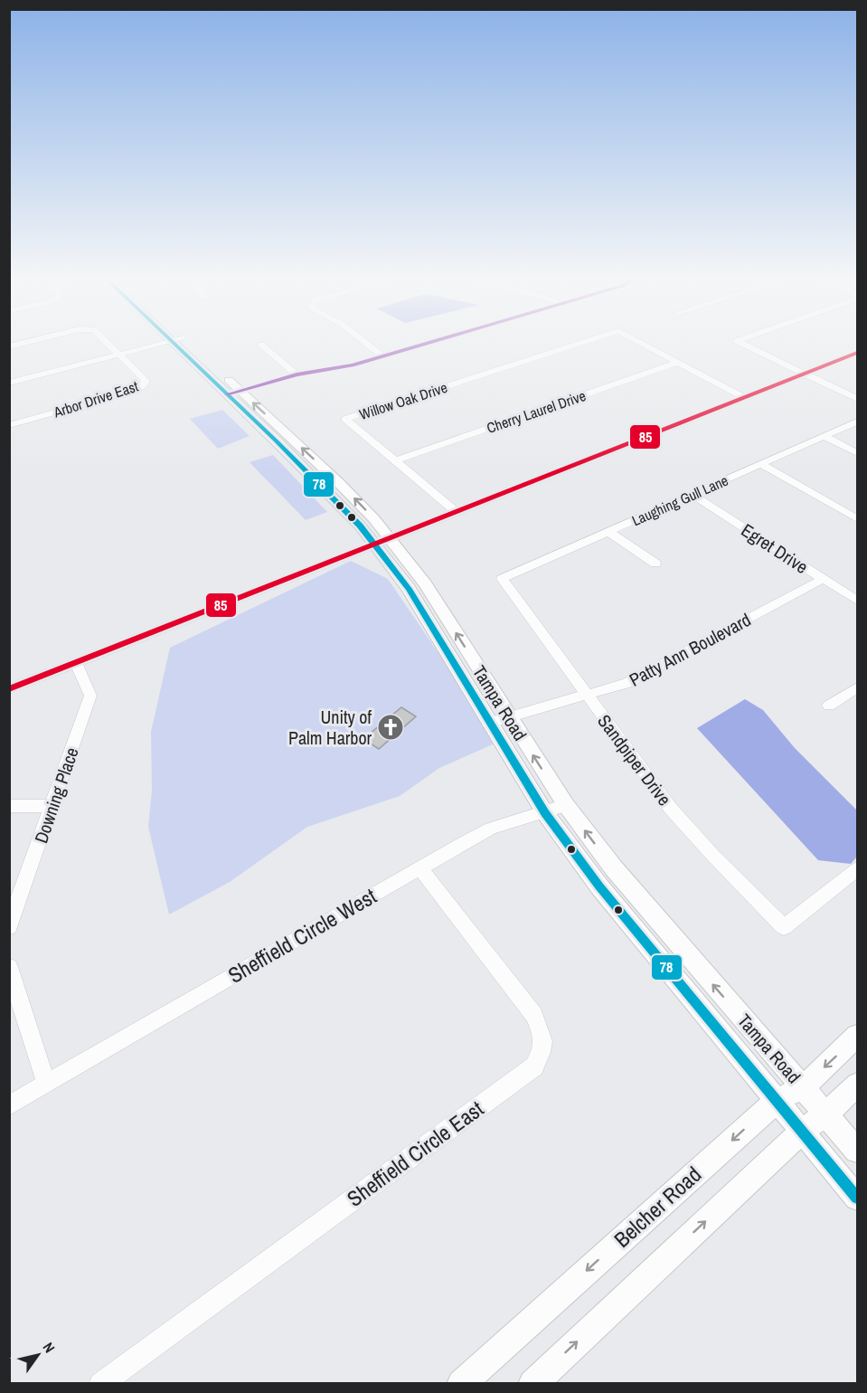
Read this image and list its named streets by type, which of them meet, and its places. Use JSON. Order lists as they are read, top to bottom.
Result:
{
  "streets": {
    "main road": ["Tampa Road", "Belcher Road"],
    "street": [
      "Arbor Drive East",
      "Willow Oak Drive",
      "Cherry Laurel Drive",
      "Laughing Gull Lane",
      "Egret Drive",
      "Patty Ann Boulevard",
      "Sandpiper Drive",
      "Downing Place",
      "Sheffield Circle West",
      "Sheffield Circle East"
    ]
  },
  "crossings": [
    ["Willow Oak Drive", "Cherry Laurel Drive"],
    ["Laughing Gull Lane", "Egret Drive"],
    ["Laughing Gull Lane", "Sandpiper Drive"],
    ["Egret Drive", "Patty Ann Boulevard"],
    ["Patty Ann Boulevard", "Tampa Road"],
    ["Patty Ann Boulevard", "Sandpiper Drive"],
    ["Tampa Road", "Sheffield Circle West"],
    ["Tampa Road", "Belcher Road"],
    ["Sheffield Circle West", "Sheffield Circle East"]
  ],
  "places": {
    "church": ["Unity of Palm Harbor"]
  },
  "lines": ["transit line 78", "transit line 85"],
  "north": "top right"
}
